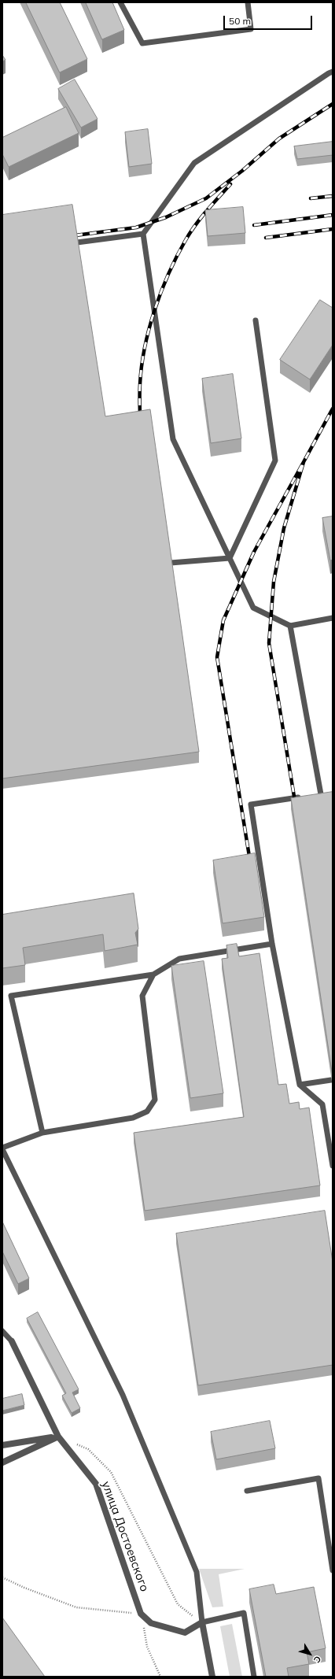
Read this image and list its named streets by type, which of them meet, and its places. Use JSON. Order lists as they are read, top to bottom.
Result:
{
  "streets": {
    "street": ["улица Достоевского"]
  },
  "scale_bar": "50 m",
  "north": "bottom right"
}
